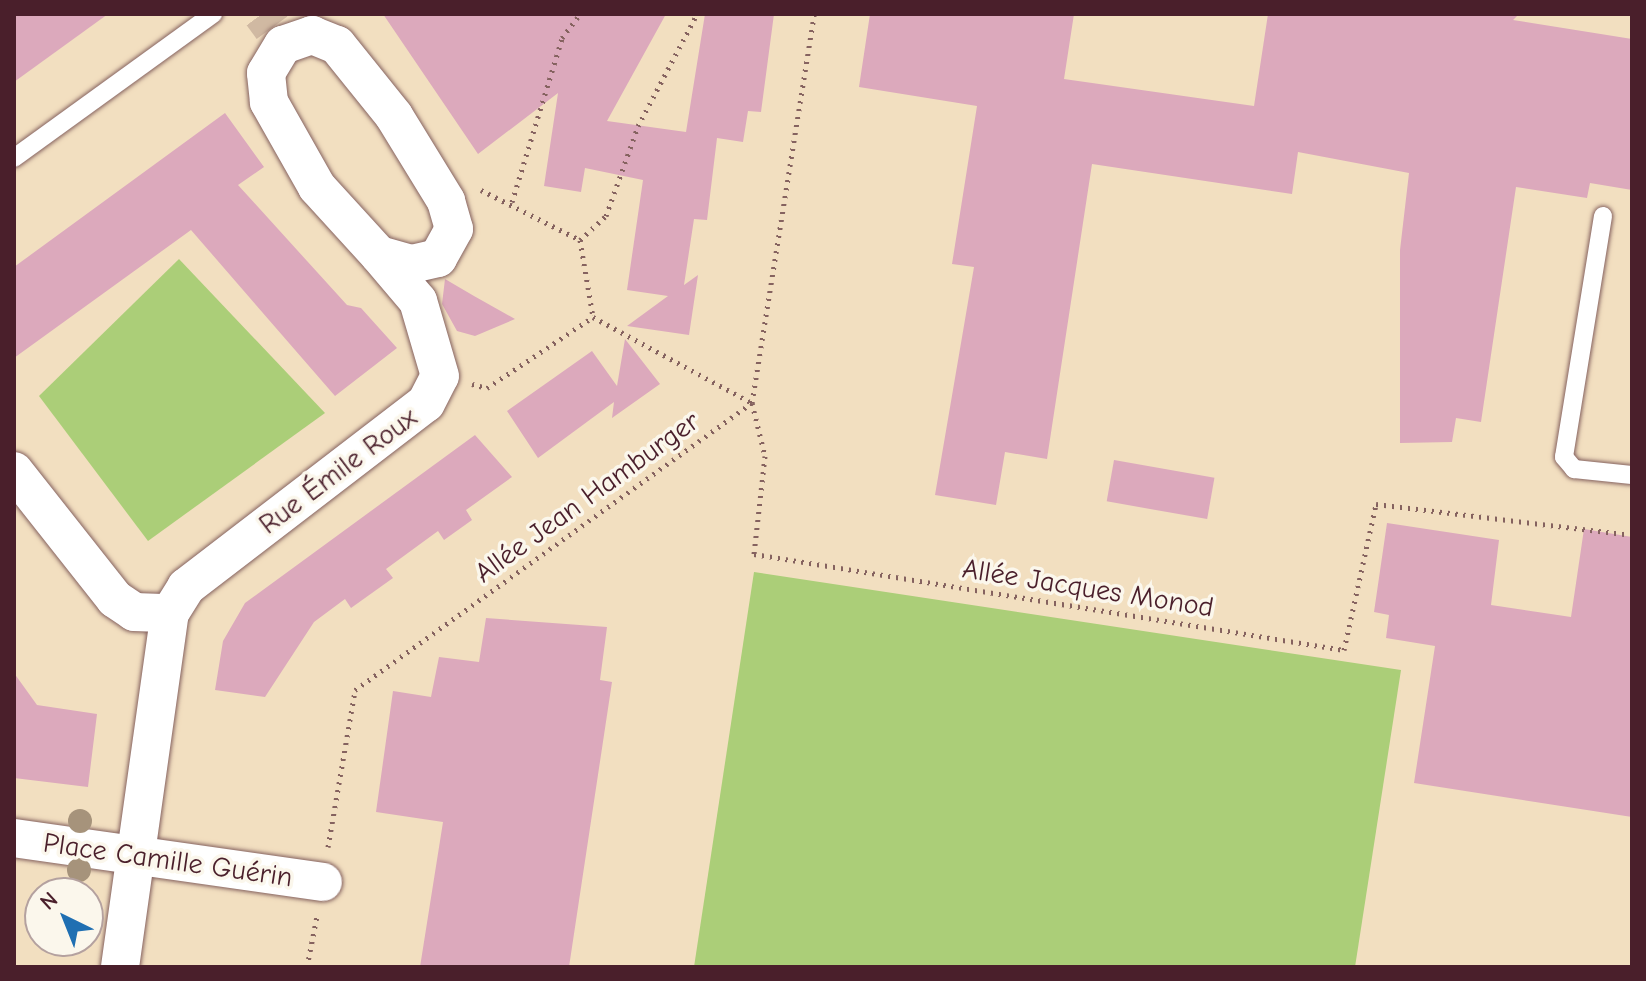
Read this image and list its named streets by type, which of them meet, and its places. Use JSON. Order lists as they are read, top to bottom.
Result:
{
  "streets": {
    "street": ["Rue Émile Roux", "Place Camille Guérin"],
    "path": ["Allée Jean Hamburger", "Allée Jacques Monod"]
  },
  "crossings": [
    ["Rue Émile Roux", "Place Camille Guérin"],
    ["Allée Jean Hamburger", "Allée Jacques Monod"],
    ["Allée Jean Hamburger", "Place Camille Guérin"]
  ],
  "north": "top left"
}
